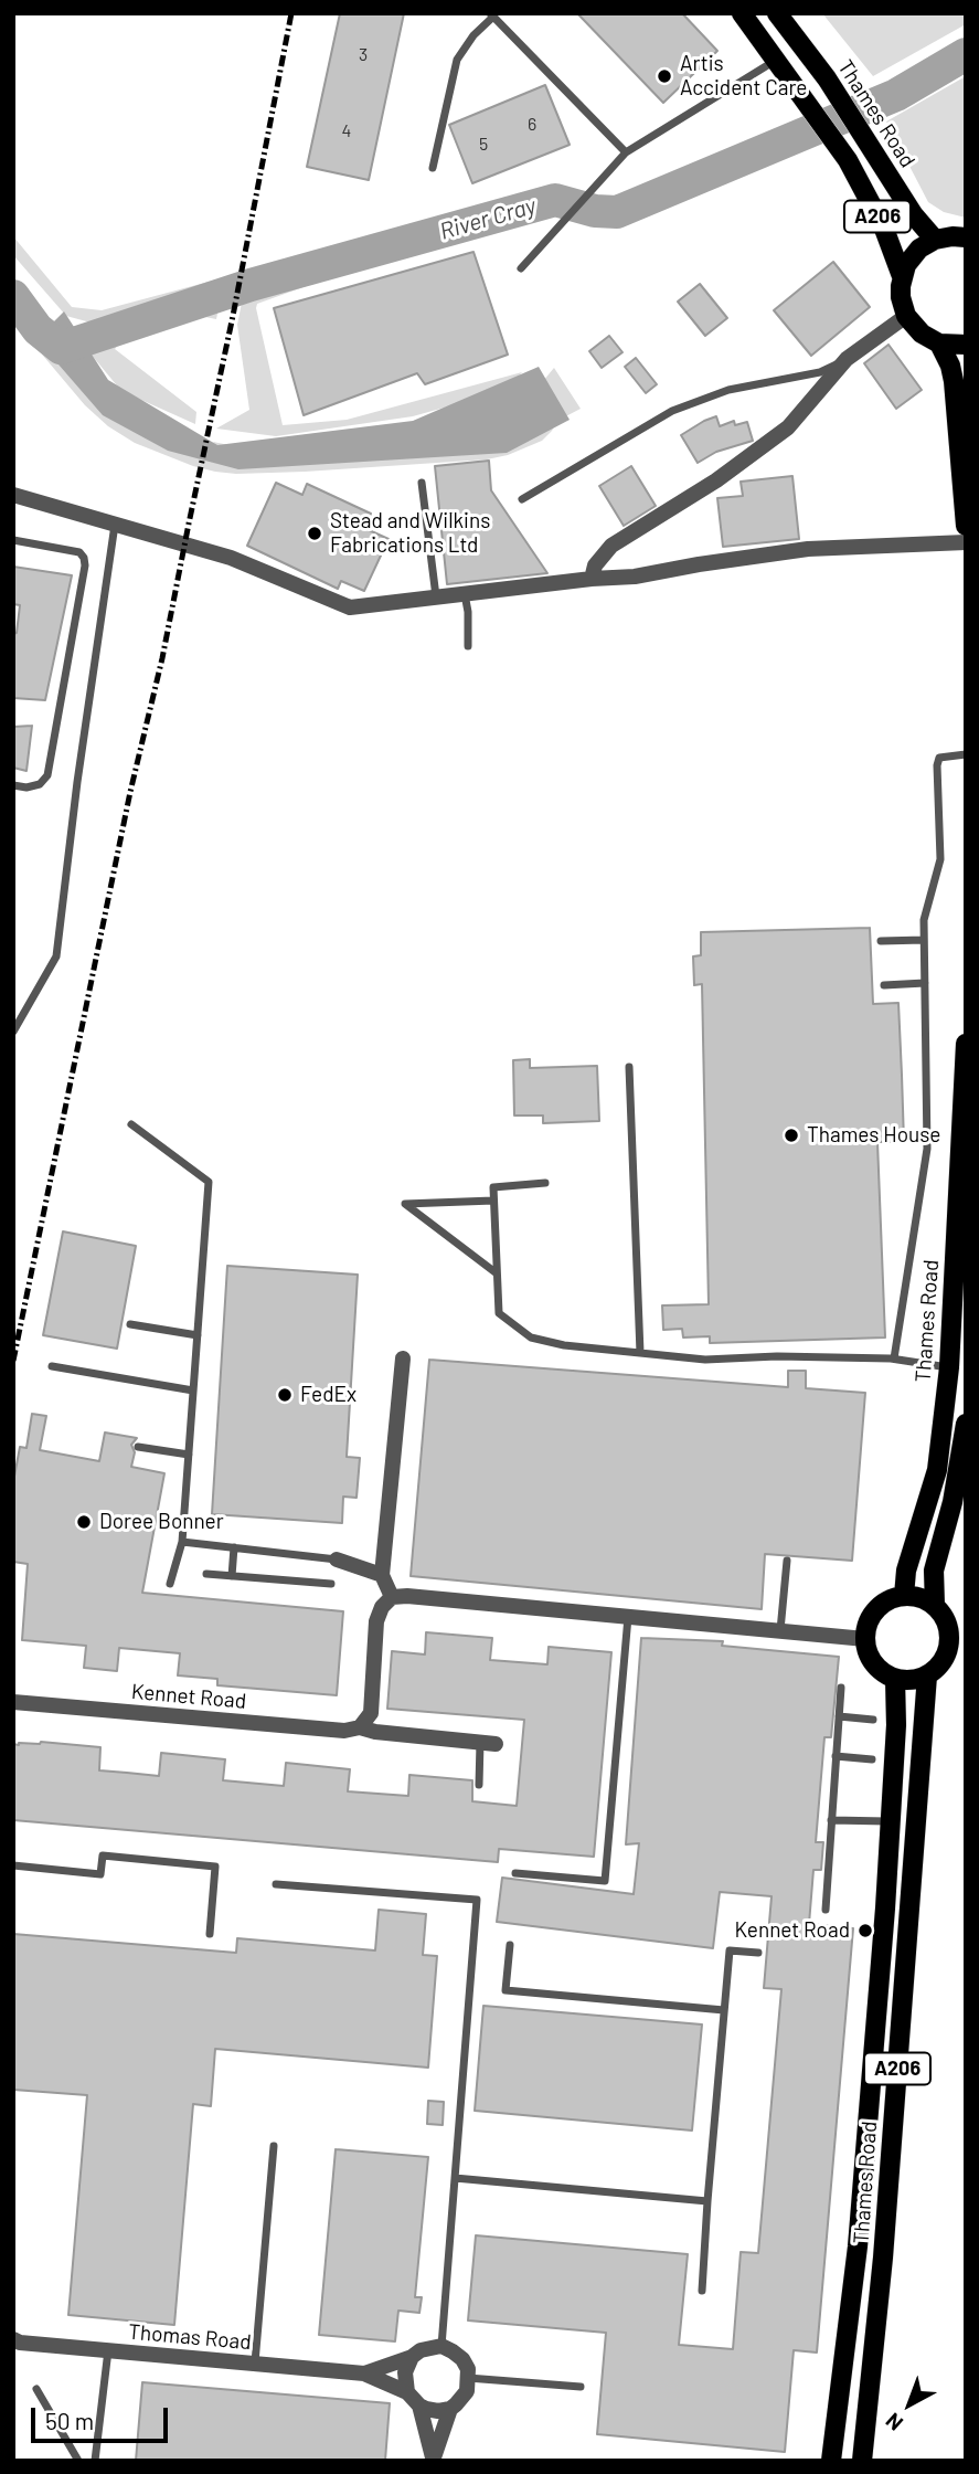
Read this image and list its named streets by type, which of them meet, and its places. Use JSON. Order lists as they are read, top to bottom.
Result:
{
  "streets": {
    "main road": ["Thames Road", "A206"],
    "street": ["Kennet Road", "Thomas Road"]
  },
  "water": ["River Cray"],
  "places": [
    "Artis Accident Care",
    "Stead and Wilkins Fabrications Ltd",
    "Thames House",
    "FedEx",
    "Doree Bonner",
    "Kennet Road"
  ],
  "house_numbers": [
    "3",
    "6",
    "4",
    "5"
  ],
  "scale_bar": "50 m",
  "north": "bottom left"
}
